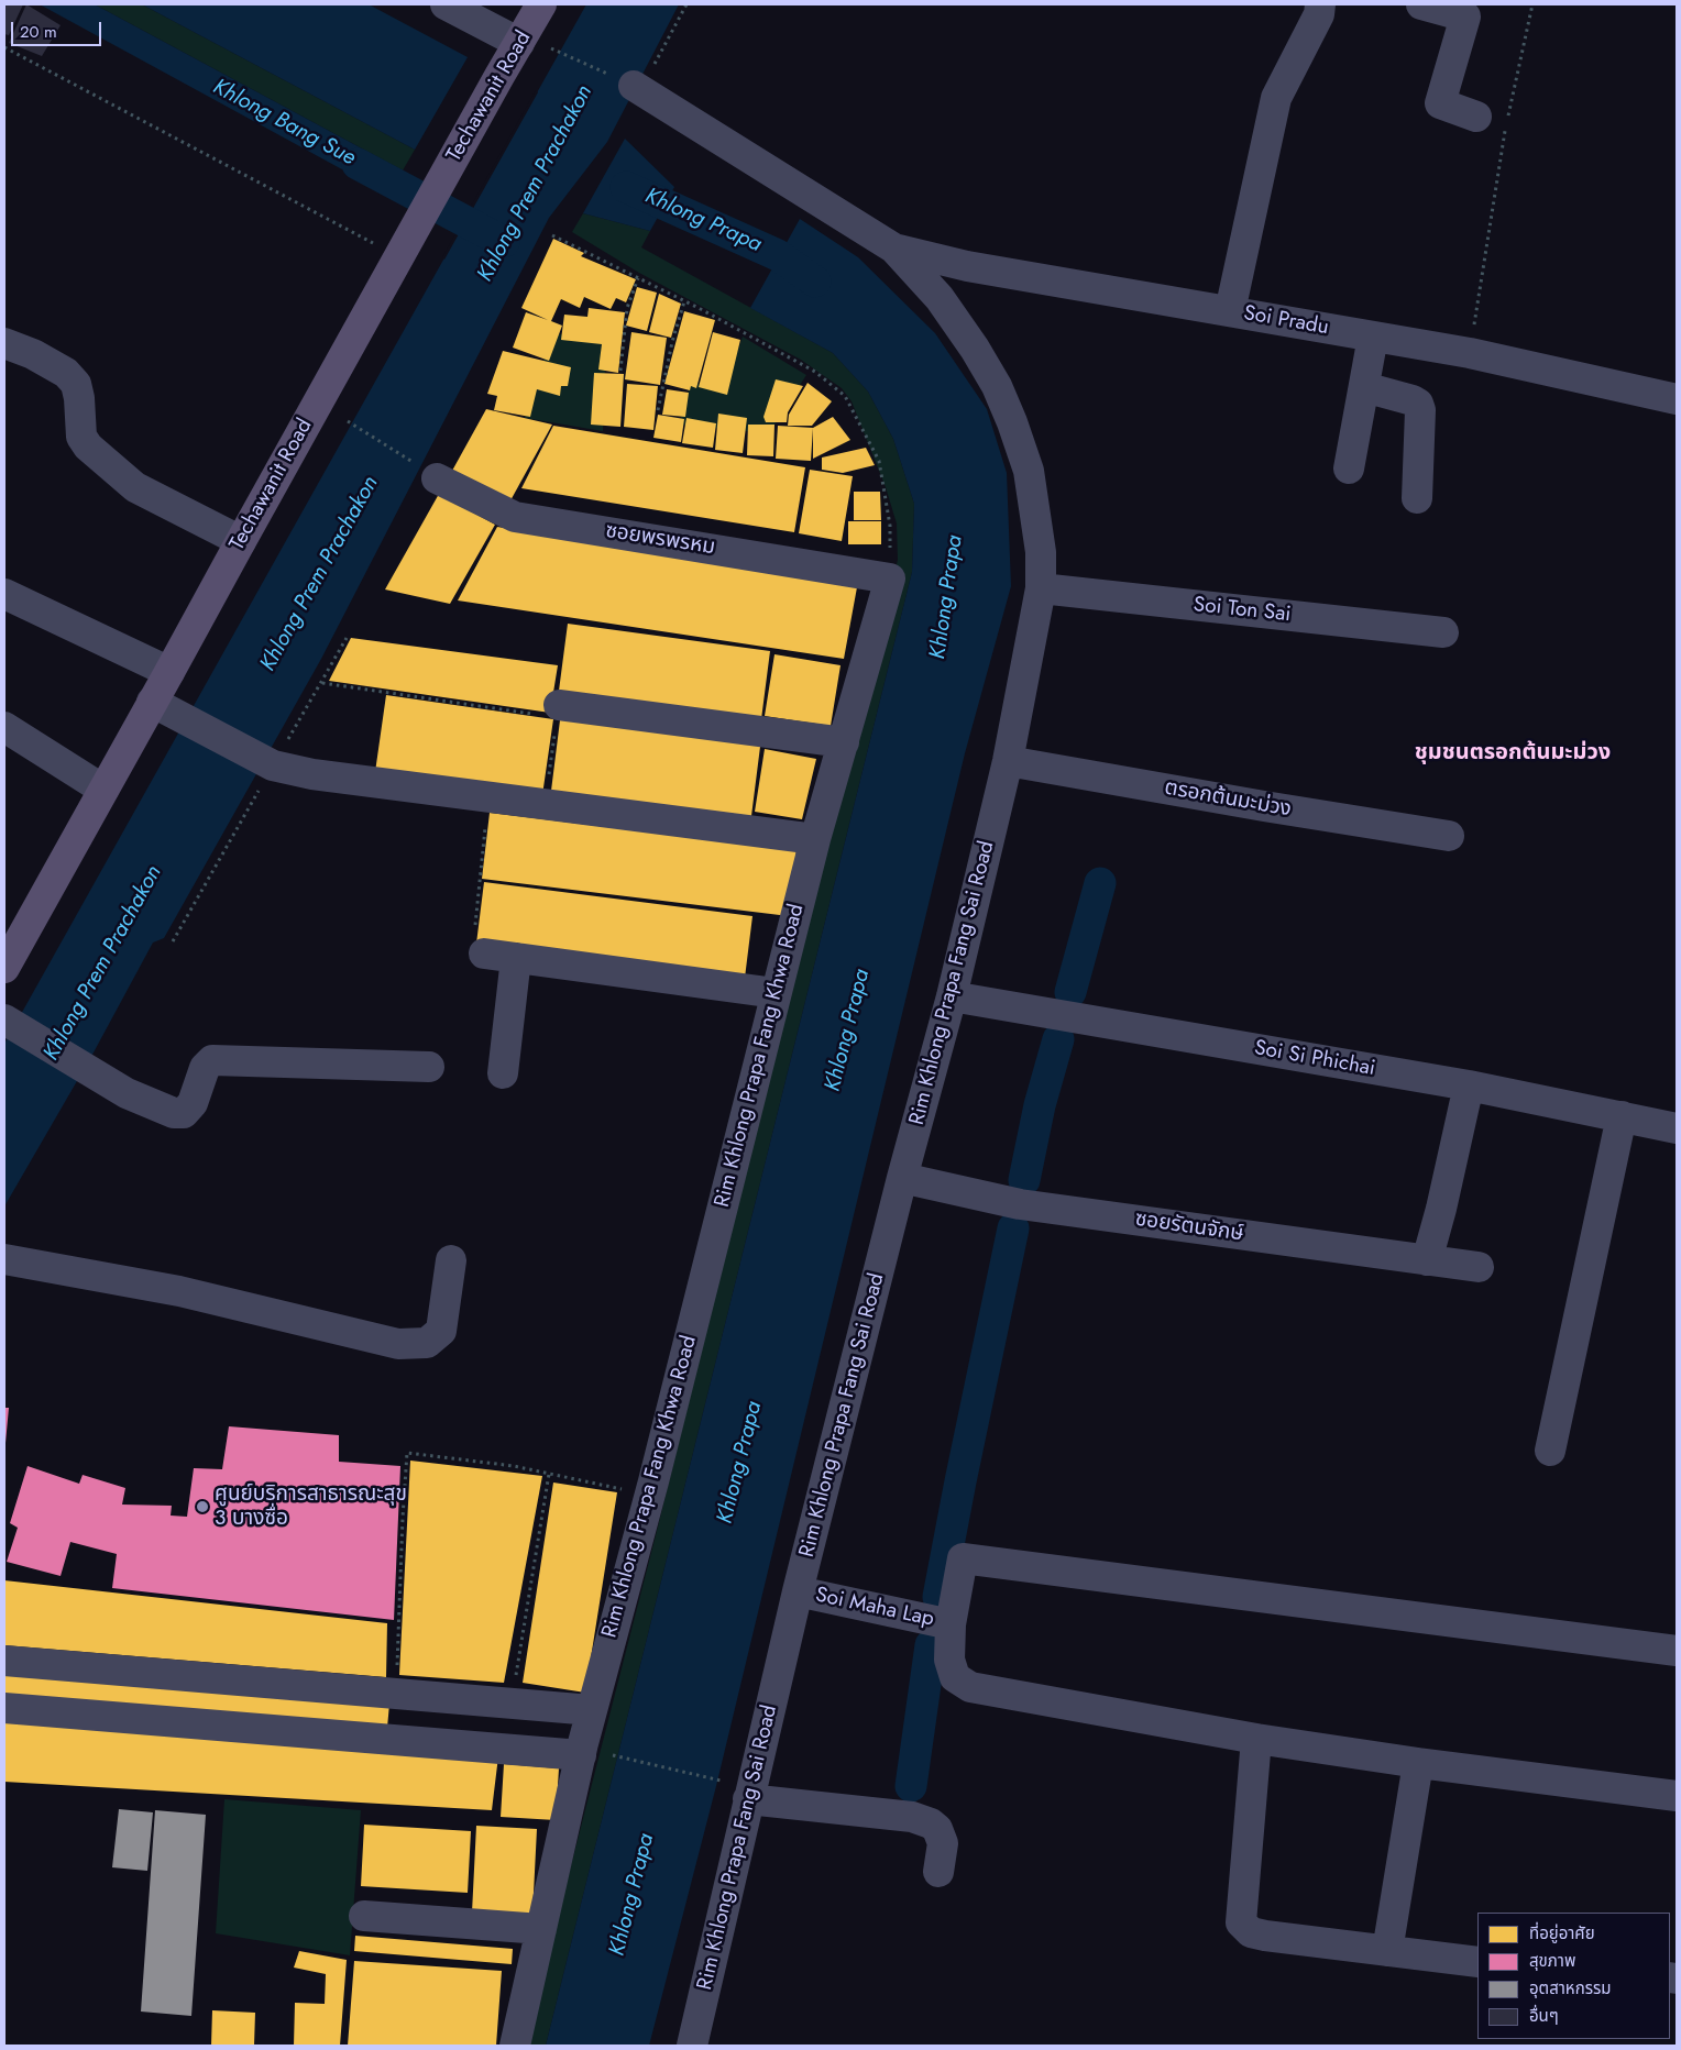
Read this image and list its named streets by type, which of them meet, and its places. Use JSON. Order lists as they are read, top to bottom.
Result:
{
  "streets": {
    "main road": ["Techawanit Road"],
    "street": [
      "Soi Pradu",
      "ซอยพรพรหม",
      "Soi Ton Sai",
      "ตรอกต้นมะม่วง",
      "Rim Khlong Prapa Fang Sai Road",
      "Rim Khlong Prapa Fang Khwa Road",
      "Soi Si Phichai",
      "ซอยรัตนจักษ์",
      "Soi Maha Lap"
    ]
  },
  "crossings": [
    ["Soi Pradu", "Rim Khlong Prapa Fang Sai Road"],
    ["ซอยพรพรหม", "Rim Khlong Prapa Fang Khwa Road"],
    ["Soi Ton Sai", "Rim Khlong Prapa Fang Sai Road"],
    ["ตรอกต้นมะม่วง", "Rim Khlong Prapa Fang Sai Road"],
    ["Rim Khlong Prapa Fang Sai Road", "Soi Si Phichai"],
    ["Rim Khlong Prapa Fang Sai Road", "ซอยรัตนจักษ์"],
    ["Rim Khlong Prapa Fang Sai Road", "Soi Maha Lap"]
  ],
  "districts": ["ชุมชนตรอกต้นมะม่วง"],
  "water": ["Khlong Bang Sue", "Khlong Prem Prachakon", "Khlong Prapa"],
  "places": ["ศูนย์บริการสาธารณะสุข 3 บางซื่อ"],
  "legend": [
    "ที่อยู่อาศัย",
    "สุขภาพ",
    "อุตสาหกรรม",
    "อื่นๆ"
  ],
  "scale_bar": "20 m"
}
